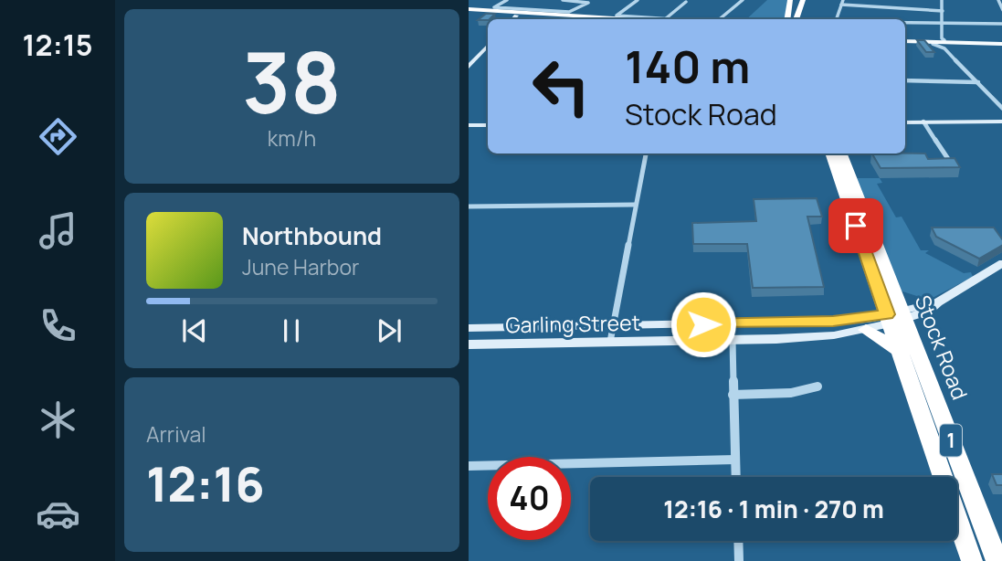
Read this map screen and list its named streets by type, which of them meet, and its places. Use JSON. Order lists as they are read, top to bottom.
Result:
{
  "streets": {
    "highway": ["Stock Road", "1"],
    "street": ["Garling Street"]
  },
  "crossings": [
    ["Garling Street", "Stock Road"]
  ],
  "page": {
    "tabs": "12:15",
    "tile": [
      ["38", "km/h"],
      ["Arrival", "12:16"]
    ],
    "turn": ["140 m", "Stock Road"],
    "song": ["Northbound", "June Harbor"],
    "limit": "40",
    "trip": "12:16 · 1 min · 270 m"
  }
}
